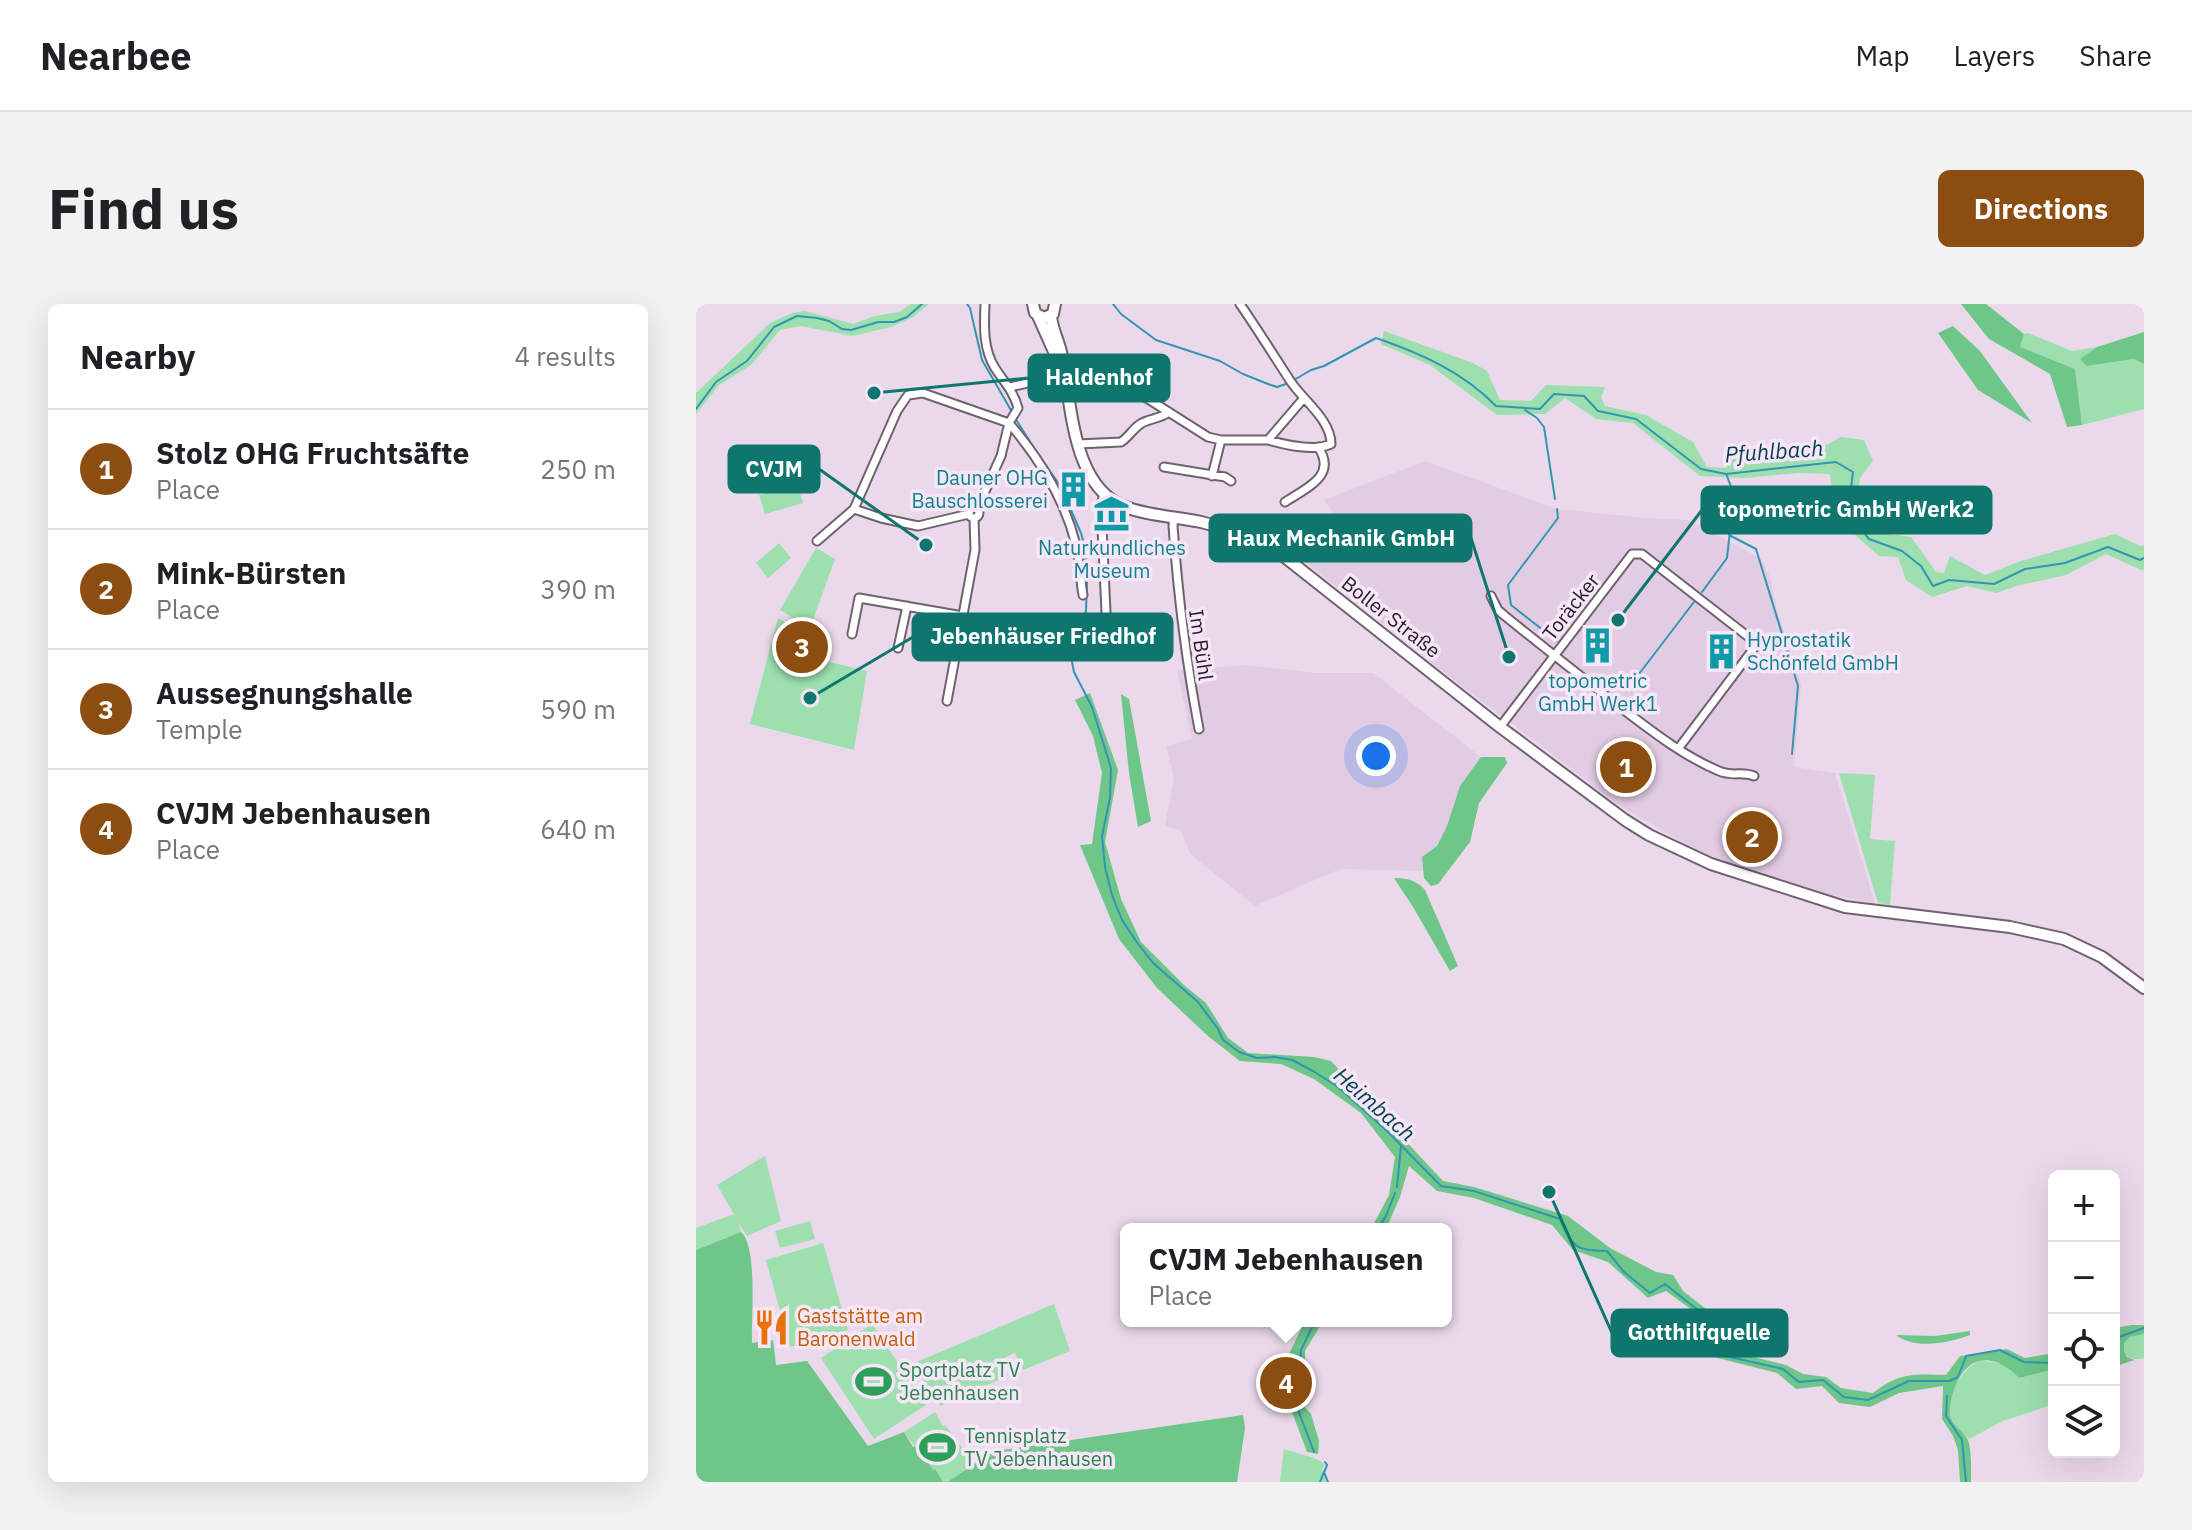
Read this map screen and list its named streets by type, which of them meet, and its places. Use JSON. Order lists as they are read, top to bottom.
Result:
{
  "streets": {
    "main road": ["Boller Straße"],
    "street": ["Toräcker", "Im Bühl"]
  },
  "crossings": [
    ["Toräcker", "Boller Straße"],
    ["Boller Straße", "Im Bühl"]
  ],
  "water": ["Pfuhlbach", "Heimbach"],
  "places": {
    "other": [
      "Haldenhof",
      "CVJM",
      "topometric GmbH Werk2",
      "Haux Mechanik GmbH",
      "Jebenhäuser Friedhof",
      "Gotthilfquelle"
    ],
    "building": ["Dauner OHG Bauschlosserei", "topometric GmbH Werk1", "Hyprostatik Schönfeld GmbH"],
    "museum": ["Naturkundliches Museum"],
    "restaurant": ["Gaststätte am Baronenwald"],
    "sports": ["Sportplatz TV Jebenhausen", "Tennisplatz TV Jebenhausen"]
  },
  "page": {
    "header": "Nearbee",
    "nav": ["Map", "Layers", "Share"],
    "buttons": "Directions",
    "title": "Find us",
    "heading": ["Nearby", "4 results"],
    "list": [
      {
        "mark": "1",
        "name": "Stolz OHG Fruchtsäfte",
        "note": "Place",
        "value": "250 m"
      },
      {
        "mark": "2",
        "name": "Mink-Bürsten",
        "note": "Place",
        "value": "390 m"
      },
      {
        "mark": "3",
        "name": "Aussegnungshalle",
        "note": "Temple",
        "value": "590 m"
      },
      {
        "mark": "4",
        "name": "CVJM Jebenhausen",
        "note": "Place",
        "value": "640 m"
      }
    ],
    "pins": [
      "3",
      "1",
      "2",
      "4"
    ],
    "map_buttons": ["+", "−"],
    "popup": ["CVJM Jebenhausen", "Place"]
  }
}
